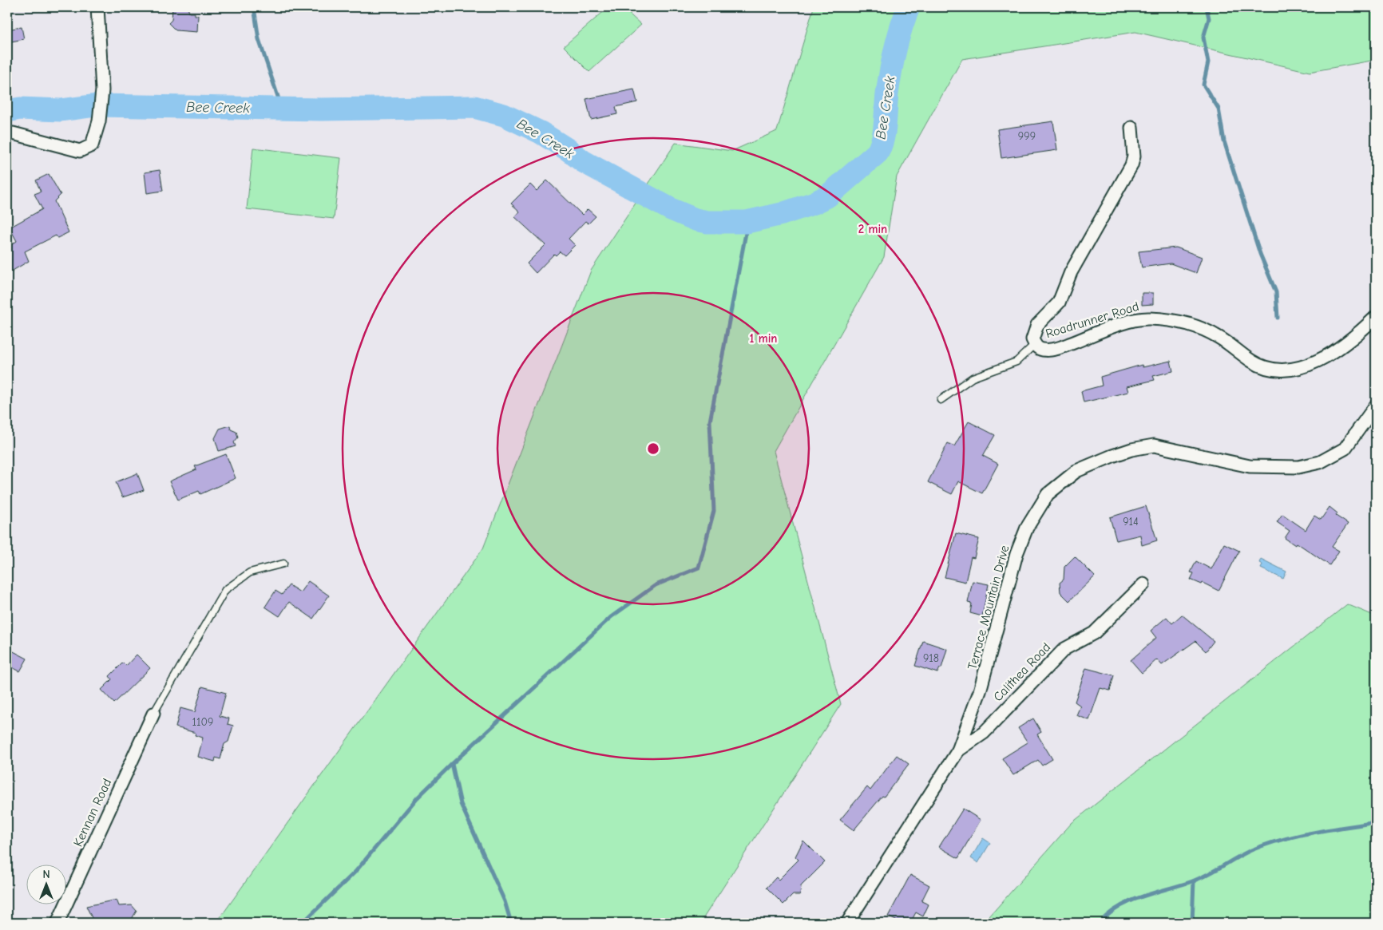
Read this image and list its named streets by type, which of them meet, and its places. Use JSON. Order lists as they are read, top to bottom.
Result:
{
  "streets": {
    "street": [
      "Roadrunner Road",
      "Terrace Mountain Drive",
      "Calithea Road",
      "Kennan Road"
    ]
  },
  "crossings": [
    ["Terrace Mountain Drive", "Calithea Road"]
  ],
  "water": ["Bee Creek"],
  "house_numbers": [
    "999",
    "914",
    "918",
    "1109"
  ],
  "north": "top",
  "rings": ["2 min", "1 min"]
}
